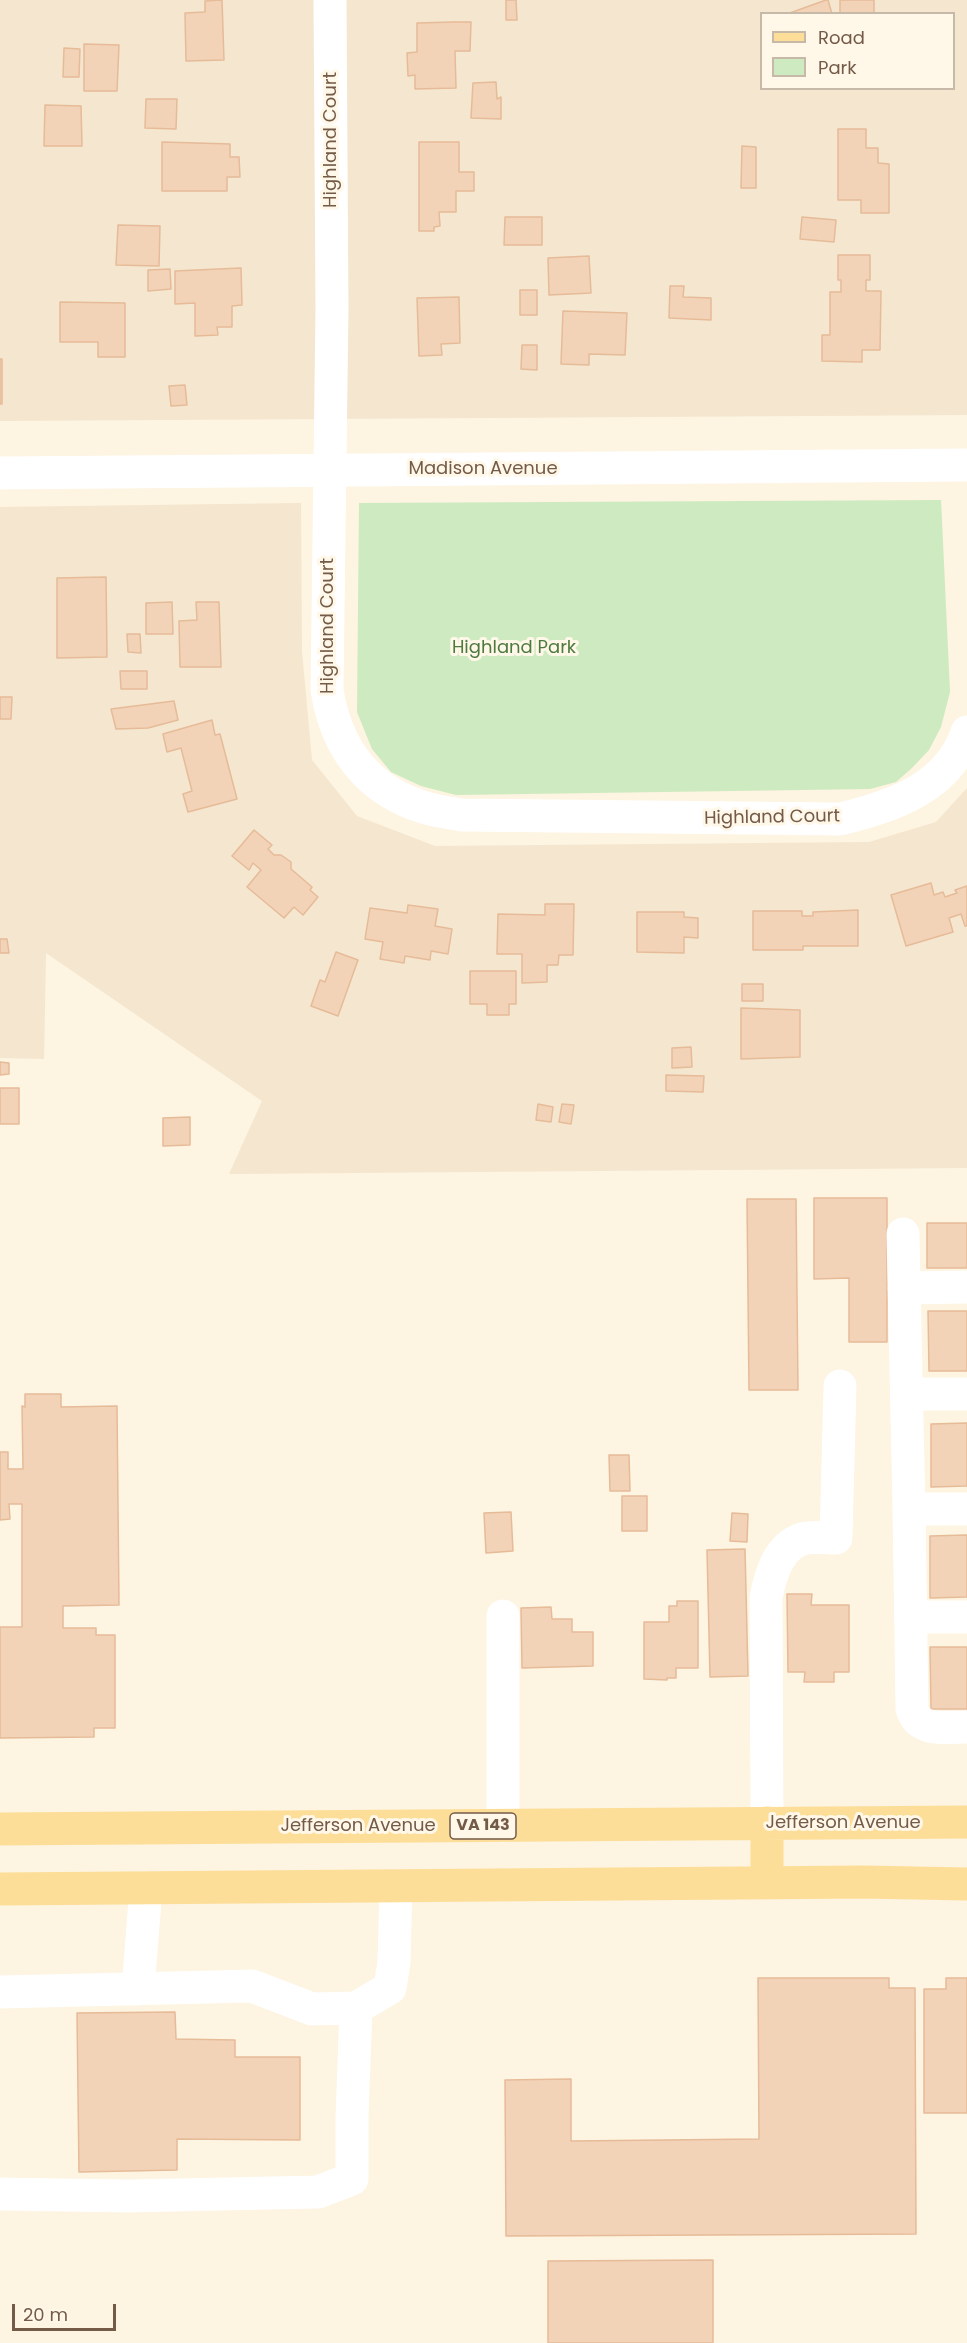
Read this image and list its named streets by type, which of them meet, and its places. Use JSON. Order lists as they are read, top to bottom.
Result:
{
  "streets": {
    "main road": ["Jefferson Avenue", "VA 143"],
    "street": ["Highland Court", "Madison Avenue"]
  },
  "crossings": [
    ["Highland Court", "Madison Avenue"]
  ],
  "parks": ["Highland Park"],
  "legend": ["Road", "Park"],
  "scale_bar": "20 m"
}
